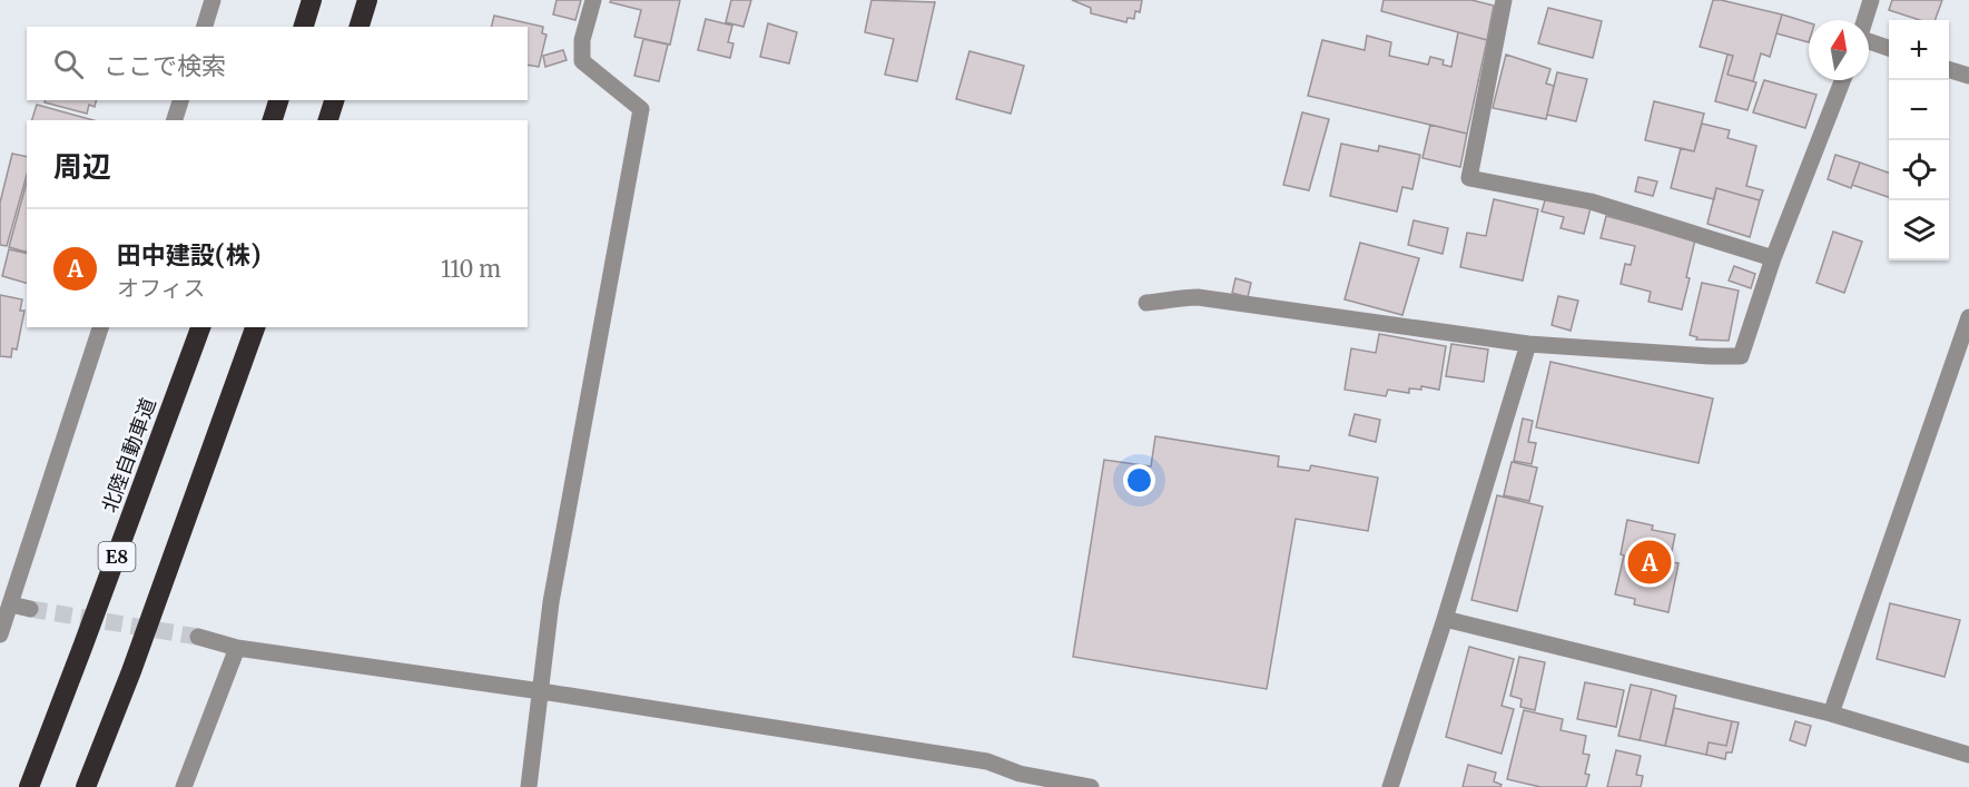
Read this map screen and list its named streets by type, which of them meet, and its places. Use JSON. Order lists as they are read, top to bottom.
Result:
{
  "streets": {
    "highway": ["北陸自動車道", "E8"]
  },
  "north": "top",
  "page": {
    "map_buttons": ["+", "−"],
    "search": "ここで検索",
    "heading": "周辺",
    "list": [
      {
        "mark": "A",
        "name": "田中建設(株)",
        "note": "オフィス",
        "value": "110 m"
      }
    ],
    "pins": "A"
  }
}
